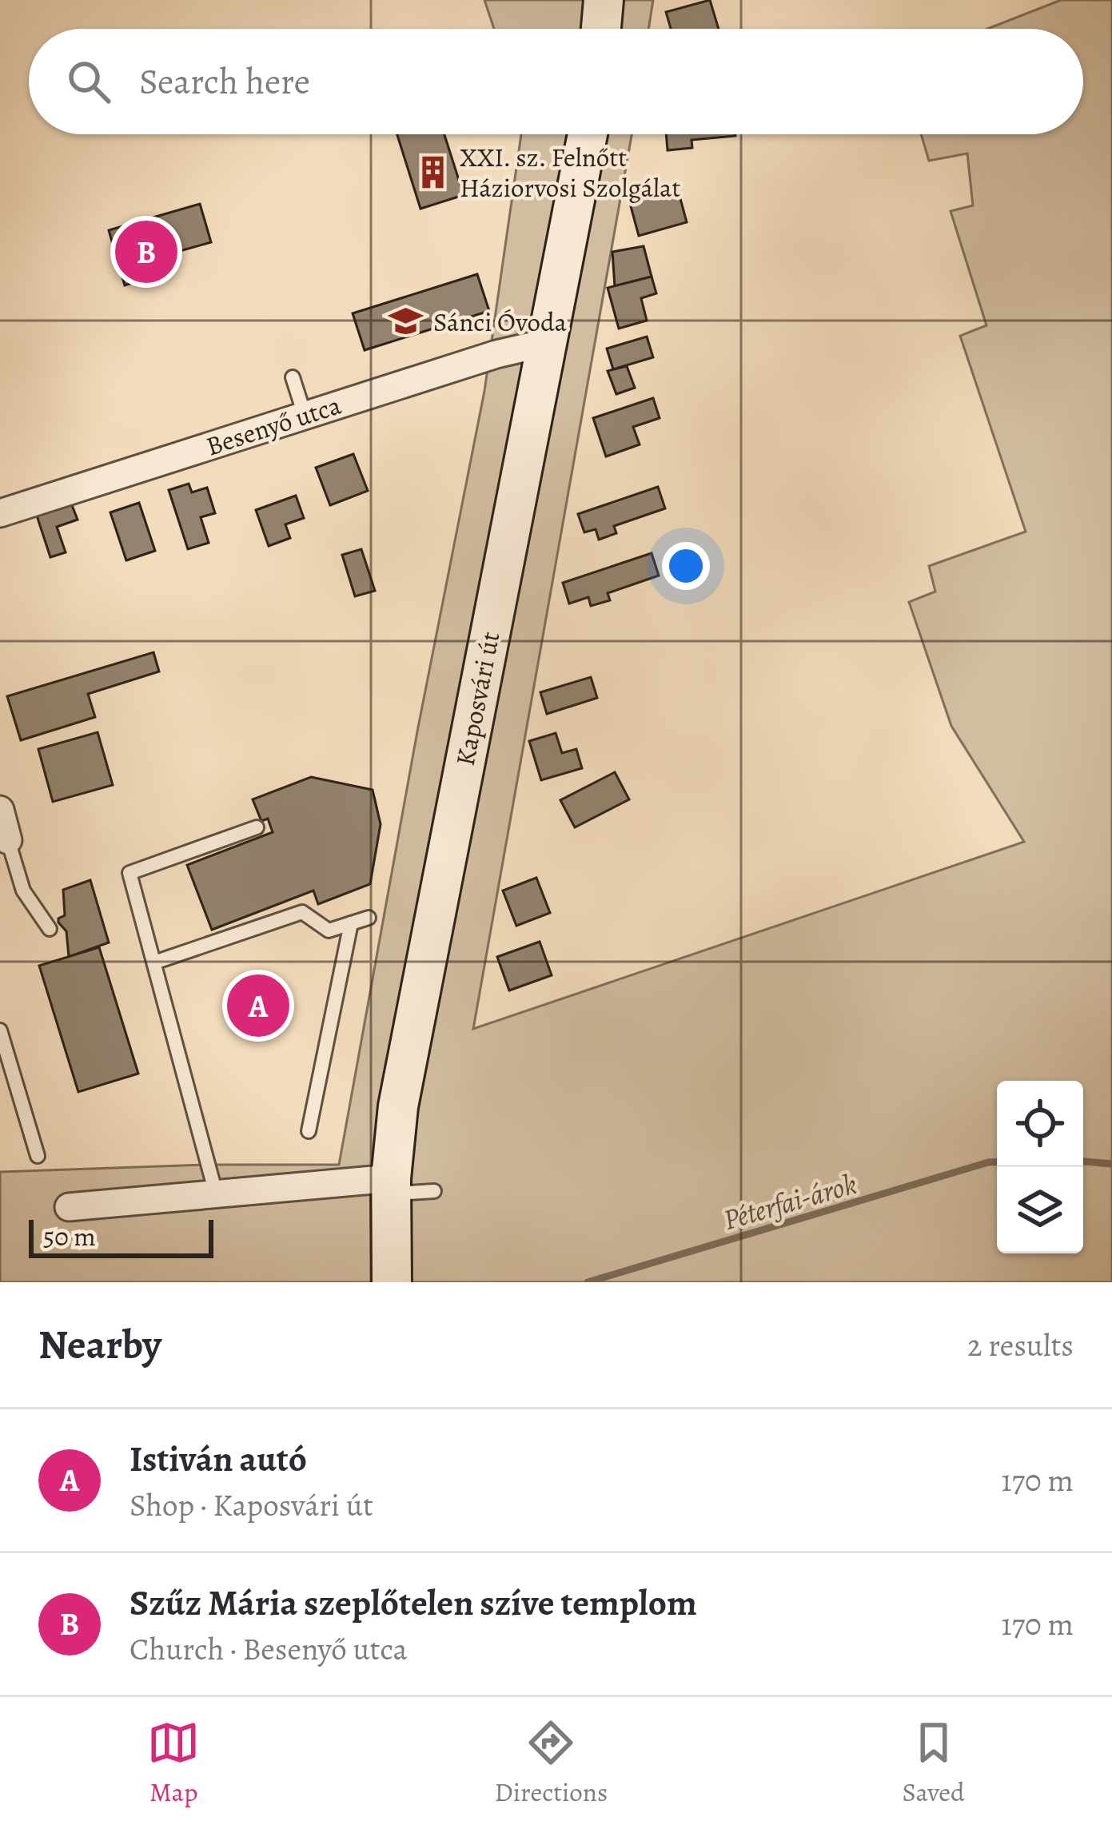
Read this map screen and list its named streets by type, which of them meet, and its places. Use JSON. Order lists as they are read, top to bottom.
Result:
{
  "streets": {
    "main road": ["Kaposvári út"],
    "street": ["Besenyő utca"]
  },
  "crossings": [
    ["Besenyő utca", "Kaposvári út"]
  ],
  "water": ["Péterfai-árok"],
  "places": {
    "building": ["XXI. sz. Felnőtt Háziorvosi Szolgálat"],
    "school or university": ["Sánci Óvoda"]
  },
  "scale_bar": "50 m",
  "page": {
    "search": "Search here",
    "pins": ["B", "A"],
    "scale": "50 m",
    "heading": ["Nearby", "2 results"],
    "list": [
      {
        "mark": "A",
        "name": "Istiván autó",
        "note": "Shop · Kaposvári út",
        "value": "170 m"
      },
      {
        "mark": "B",
        "name": "Szűz Mária szeplőtelen szíve templom",
        "note": "Church · Besenyő utca",
        "value": "170 m"
      }
    ],
    "nav": ["Map", "Directions", "Saved"]
  }
}
